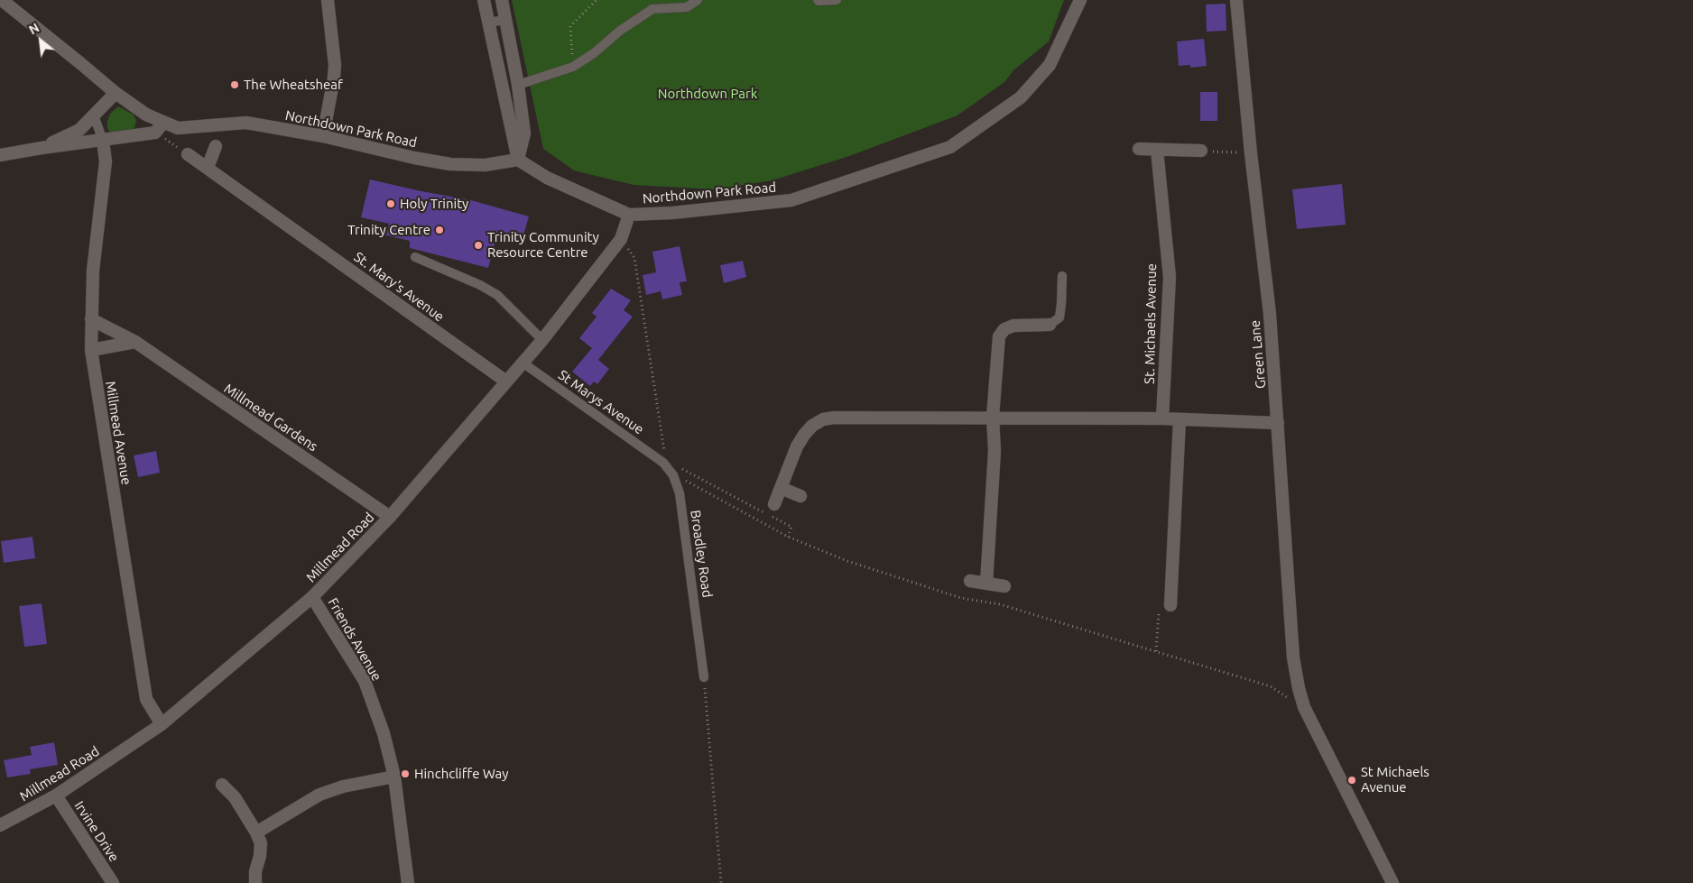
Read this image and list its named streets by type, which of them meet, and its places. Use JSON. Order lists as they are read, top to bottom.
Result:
{
  "streets": {
    "street": [
      "Northdown Park Road",
      "St. Mary's Avenue",
      "St. Michaels Avenue",
      "Green Lane",
      "Millmead Gardens",
      "Millmead Avenue",
      "Millmead Road",
      "Friends Avenue",
      "Irvine Drive"
    ],
    "lane": ["St Marys Avenue", "Broadley Road"]
  },
  "crossings": [
    ["Northdown Park Road", "Millmead Road"],
    ["St. Mary's Avenue", "Millmead Road"],
    ["St Marys Avenue", "Millmead Road"],
    ["St Marys Avenue", "Broadley Road"],
    ["Millmead Gardens", "Millmead Avenue"],
    ["Millmead Gardens", "Millmead Road"],
    ["Millmead Avenue", "Millmead Road"],
    ["Millmead Road", "Friends Avenue"],
    ["Millmead Road", "Irvine Drive"]
  ],
  "parks": ["Northdown Park"],
  "places": [
    "The Wheatsheaf",
    "Holy Trinity",
    "Trinity Centre",
    "Trinity Community Resource Centre",
    "Hinchcliffe Way",
    "St Michaels Avenue"
  ],
  "north": "top left"
}
